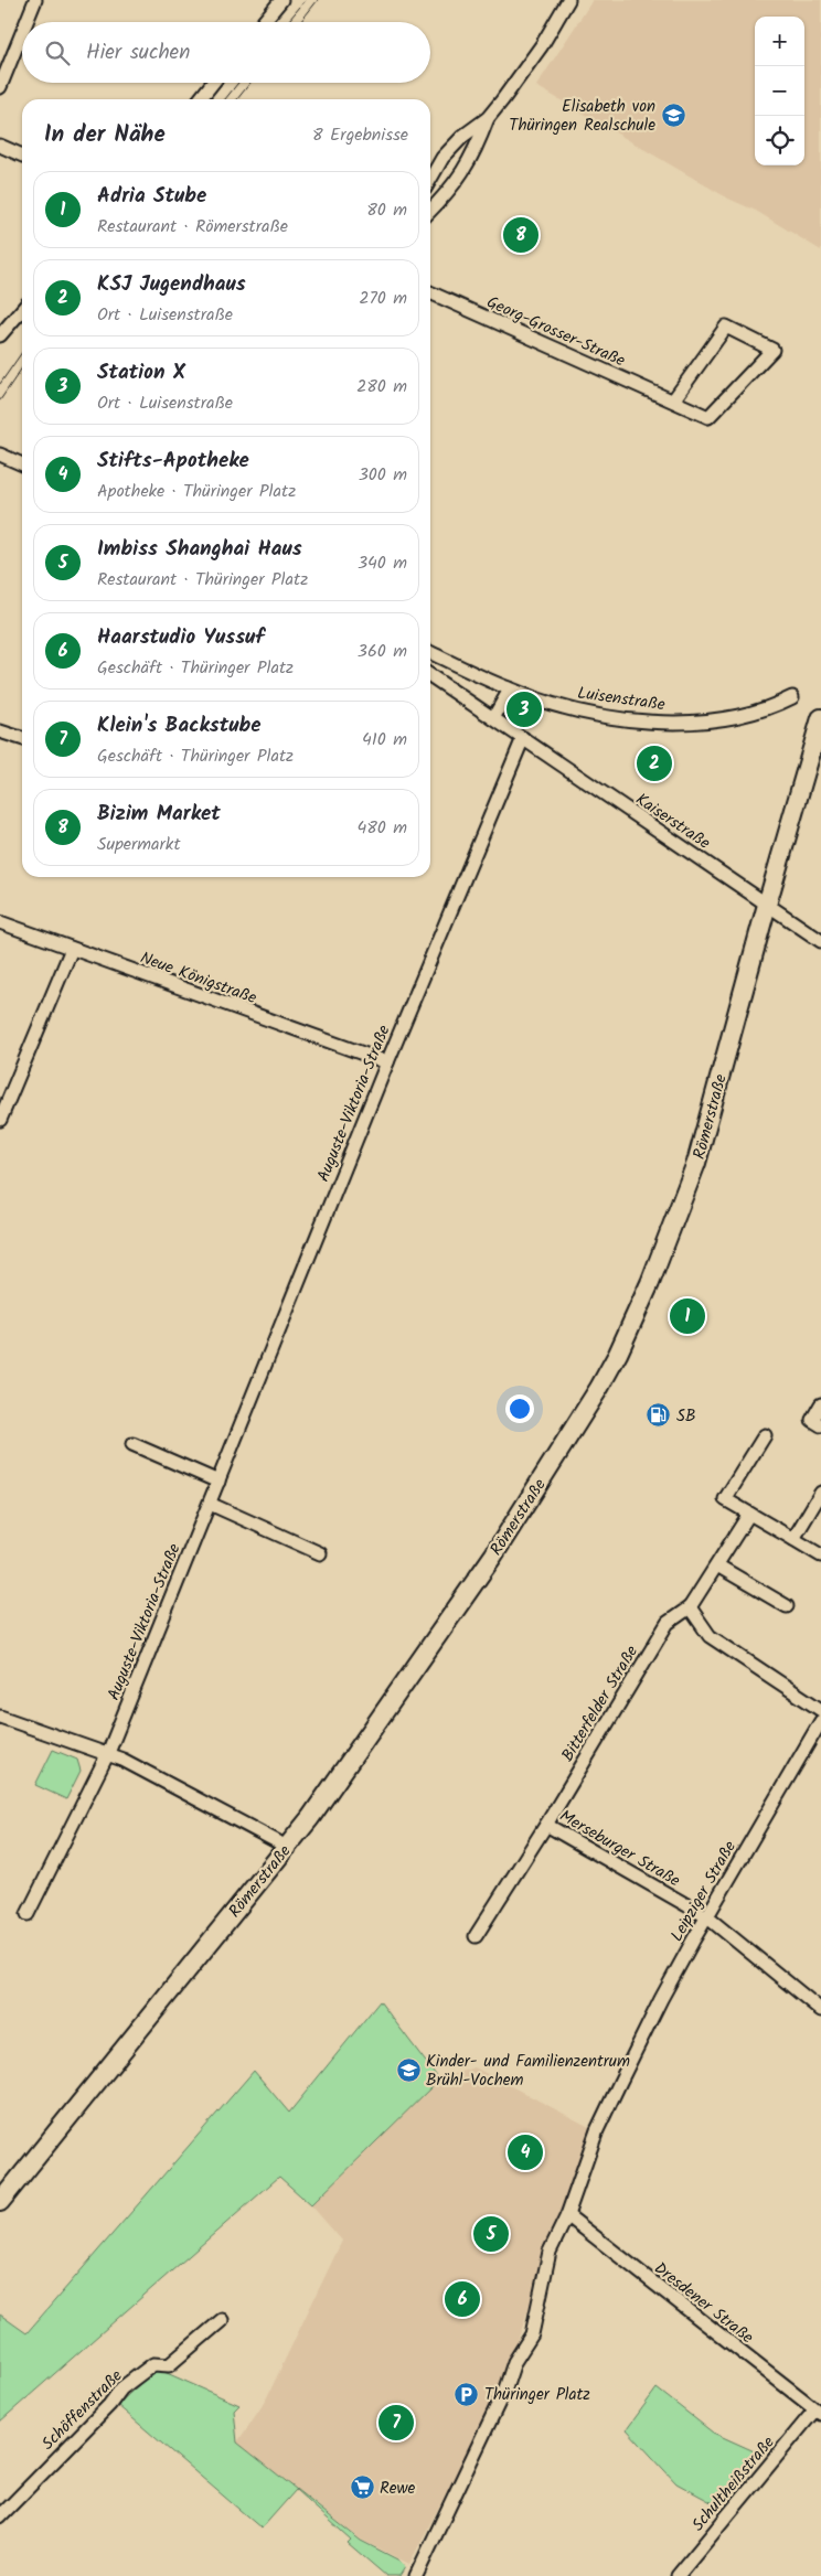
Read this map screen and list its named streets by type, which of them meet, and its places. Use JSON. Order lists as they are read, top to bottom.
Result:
{
  "streets": {
    "main road": ["Römerstraße"],
    "street": [
      "Georg-Grosser-Straße",
      "Luisenstraße",
      "Kaiserstraße",
      "Neue Königstraße",
      "Auguste-Viktoria-Straße",
      "Bitterfelder Straße",
      "Merseburger Straße",
      "Leipziger Straße",
      "Dresdener Straße",
      "Schöffenstraße",
      "Schultheißstraße"
    ]
  },
  "crossings": [
    ["Kaiserstraße", "Auguste-Viktoria-Straße"],
    ["Kaiserstraße", "Römerstraße"],
    ["Neue Königstraße", "Auguste-Viktoria-Straße"],
    ["Bitterfelder Straße", "Merseburger Straße"],
    ["Merseburger Straße", "Leipziger Straße"],
    ["Leipziger Straße", "Dresdener Straße"],
    ["Dresdener Straße", "Schultheißstraße"]
  ],
  "places": {
    "school or university": ["Elisabeth von Thüringen Realschule", "Kinder- und Familienzentrum Brühl-Vochem"],
    "fuel station": ["SB"],
    "parking": ["Thüringer Platz"],
    "supermarket": ["Rewe"]
  },
  "page": {
    "map_buttons": ["+", "−"],
    "search": "Hier suchen",
    "heading": ["In der Nähe", "8 Ergebnisse"],
    "list": [
      {
        "mark": "1",
        "name": "Adria Stube",
        "note": "Restaurant · Römerstraße",
        "value": "80 m"
      },
      {
        "mark": "2",
        "name": "KSJ Jugendhaus",
        "note": "Ort · Luisenstraße",
        "value": "270 m"
      },
      {
        "mark": "3",
        "name": "Station X",
        "note": "Ort · Luisenstraße",
        "value": "280 m"
      },
      {
        "mark": "4",
        "name": "Stifts-Apotheke",
        "note": "Apotheke · Thüringer Platz",
        "value": "300 m"
      },
      {
        "mark": "5",
        "name": "Imbiss Shanghai Haus",
        "note": "Restaurant · Thüringer Platz",
        "value": "340 m"
      },
      {
        "mark": "6",
        "name": "Haarstudio Yussuf",
        "note": "Geschäft · Thüringer Platz",
        "value": "360 m"
      },
      {
        "mark": "7",
        "name": "Klein's Backstube",
        "note": "Geschäft · Thüringer Platz",
        "value": "410 m"
      },
      {
        "mark": "8",
        "name": "Bizim Market",
        "note": "Supermarkt",
        "value": "480 m"
      }
    ],
    "pins": [
      "8",
      "3",
      "2",
      "1",
      "4",
      "5",
      "6",
      "7"
    ]
  }
}
